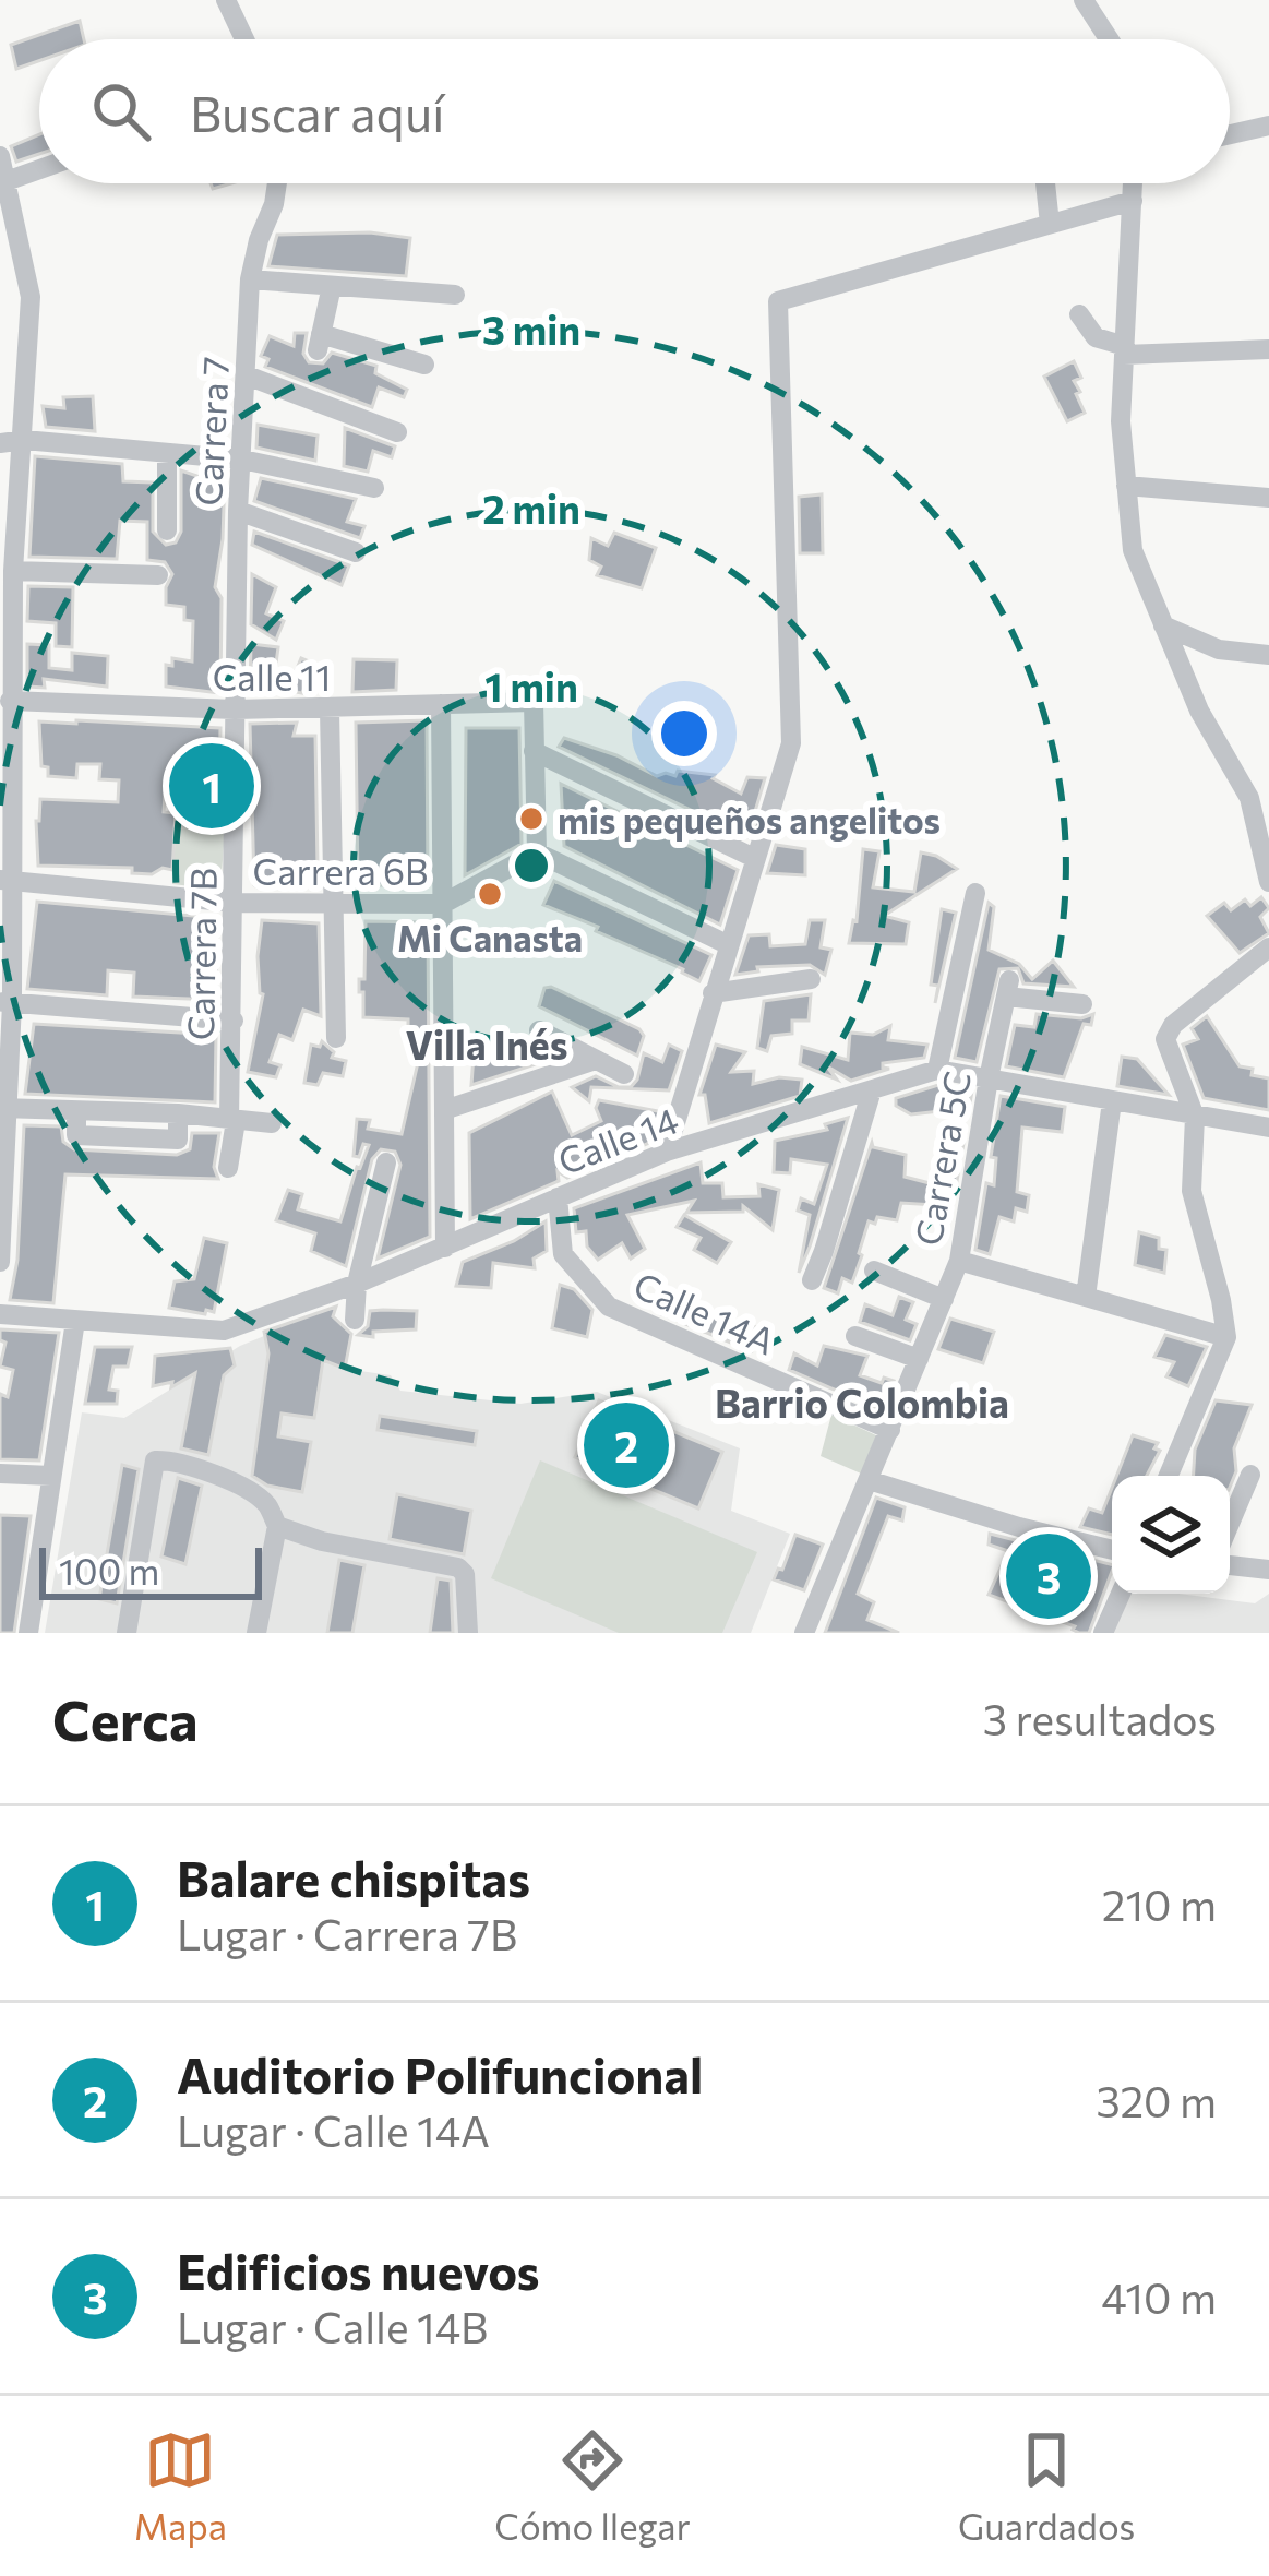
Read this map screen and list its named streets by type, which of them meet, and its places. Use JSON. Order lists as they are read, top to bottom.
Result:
{
  "streets": {
    "street": [
      "Carrera 7",
      "Calle 11",
      "Carrera 6B",
      "Carrera 7B",
      "Calle 14",
      "Carrera 5C",
      "Calle 14A"
    ]
  },
  "crossings": [
    ["Carrera 7", "Calle 11"],
    ["Carrera 7", "Carrera 7B"],
    ["Calle 11", "Carrera 7B"],
    ["Carrera 6B", "Carrera 7B"],
    ["Calle 14", "Carrera 5C"],
    ["Calle 14", "Calle 14A"],
    ["Carrera 5C", "Calle 14A"]
  ],
  "districts": ["Villa Inés", "Barrio Colombia"],
  "places": ["mis pequeños angelitos", "Mi Canasta"],
  "scale_bar": "100 m",
  "page": {
    "search": "Buscar aquí",
    "pins": ["1", "2", "3"],
    "scale": "100 m",
    "heading": ["Cerca", "3 resultados"],
    "list": [
      {
        "mark": "1",
        "name": "Balare chispitas",
        "note": "Lugar · Carrera 7B",
        "value": "210 m"
      },
      {
        "mark": "2",
        "name": "Auditorio Polifuncional",
        "note": "Lugar · Calle 14A",
        "value": "320 m"
      },
      {
        "mark": "3",
        "name": "Edificios nuevos",
        "note": "Lugar · Calle 14B",
        "value": "410 m"
      }
    ],
    "nav": ["Mapa", "Cómo llegar", "Guardados"]
  },
  "rings": ["3 min", "2 min", "1 min"]
}
